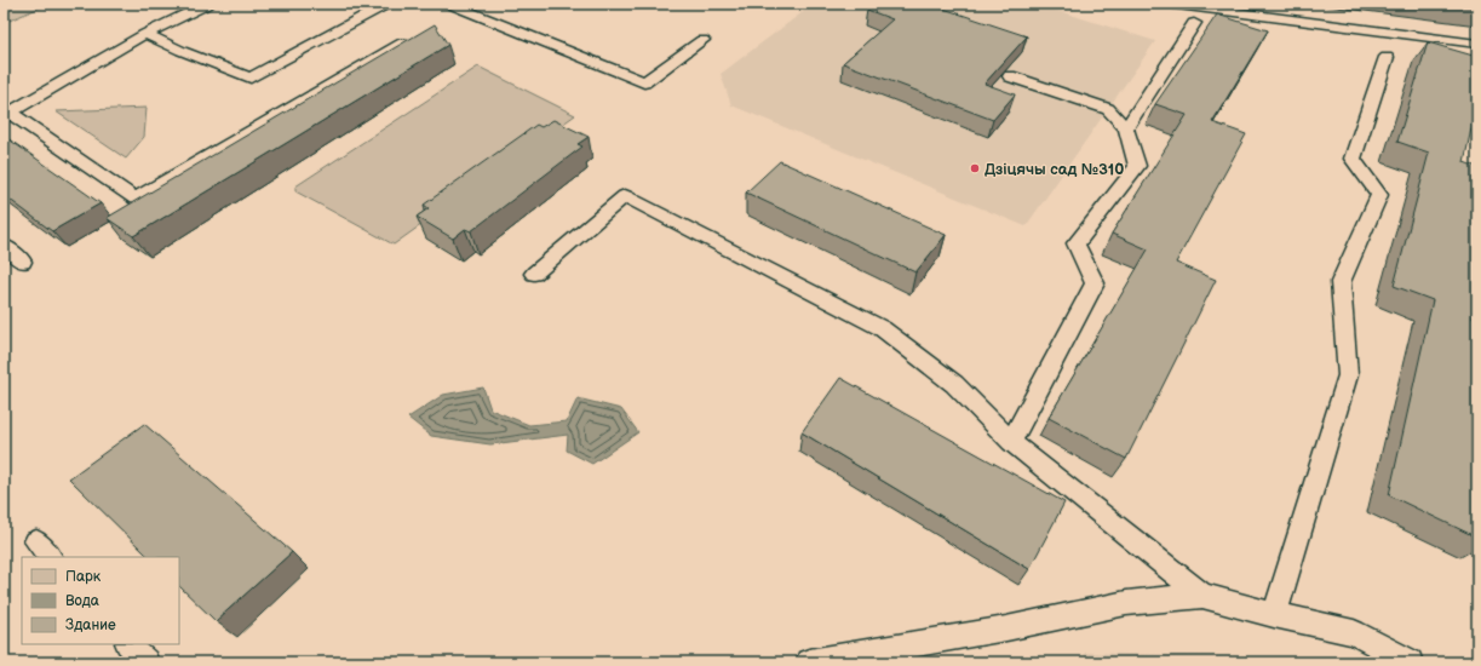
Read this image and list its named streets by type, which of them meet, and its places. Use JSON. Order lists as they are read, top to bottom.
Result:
{
  "places": ["Дзіцячы сад №310"],
  "legend": ["Парк", "Вода", "Здание"]
}
